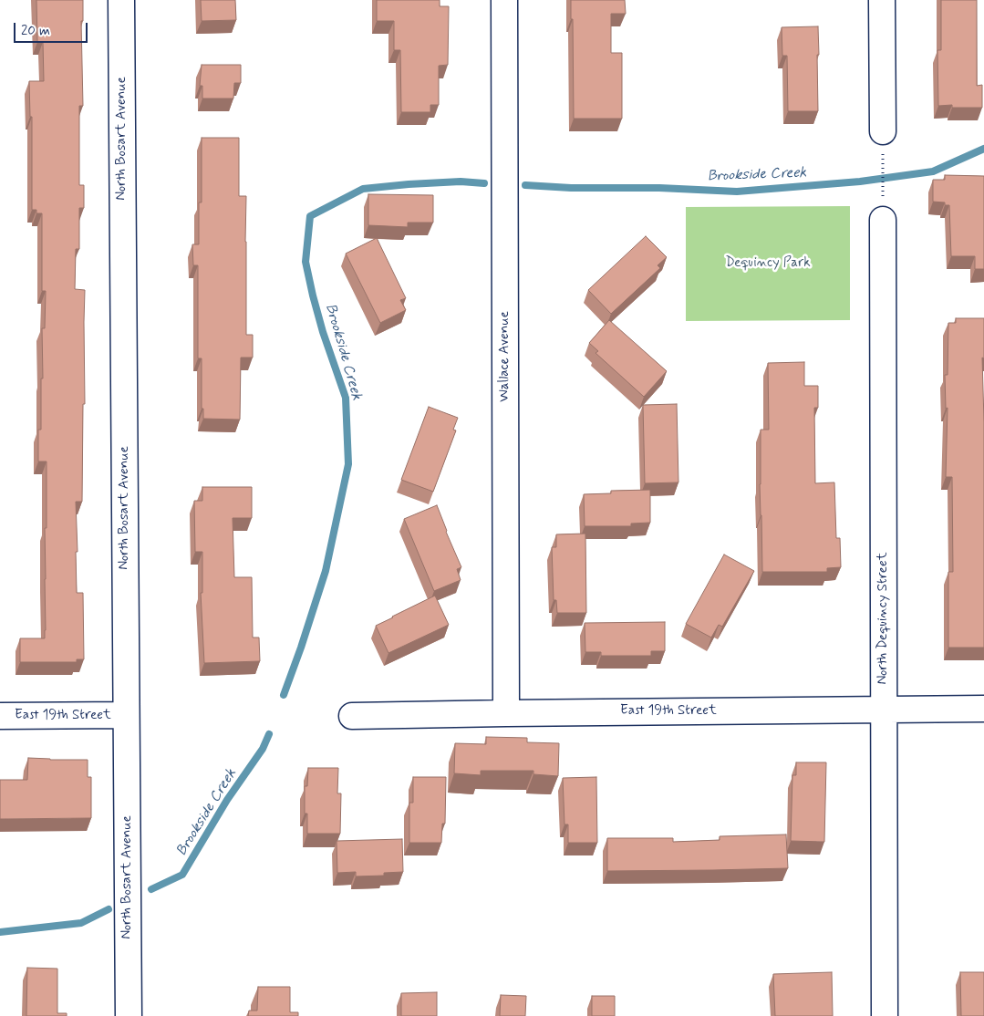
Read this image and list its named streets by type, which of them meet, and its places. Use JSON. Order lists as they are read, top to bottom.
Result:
{
  "streets": {
    "street": [
      "North Bosart Avenue",
      "Wallace Avenue",
      "North Dequincy Street",
      "East 19th Street"
    ]
  },
  "crossings": [
    ["North Bosart Avenue", "East 19th Street"],
    ["Wallace Avenue", "East 19th Street"],
    ["North Dequincy Street", "East 19th Street"]
  ],
  "water": ["Brookside Creek"],
  "parks": ["Dequincy Park"],
  "scale_bar": "20 m"
}
